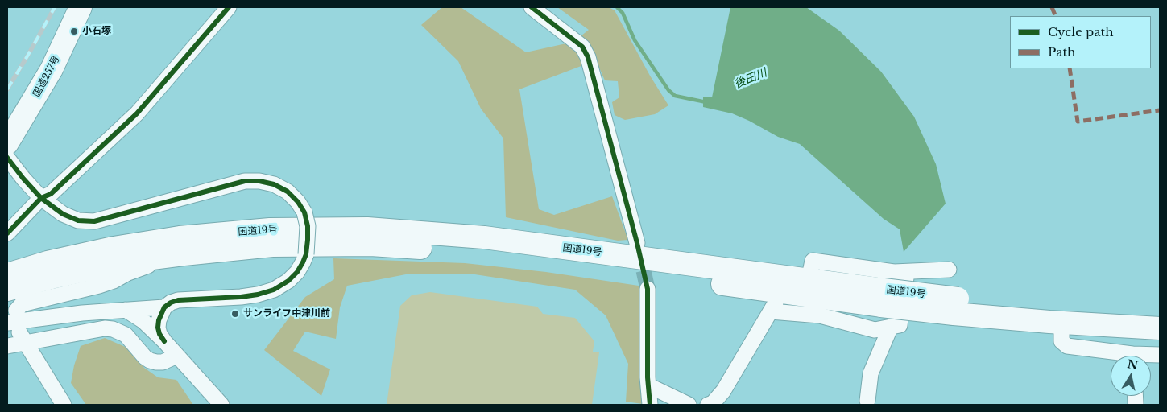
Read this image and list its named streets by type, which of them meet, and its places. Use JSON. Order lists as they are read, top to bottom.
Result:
{
  "streets": {
    "highway": ["国道257号", "国道19号"]
  },
  "water": ["後田川"],
  "places": ["小石塚", "サンライフ中津川前"],
  "legend": ["Cycle path", "Path"],
  "north": "top"
}
